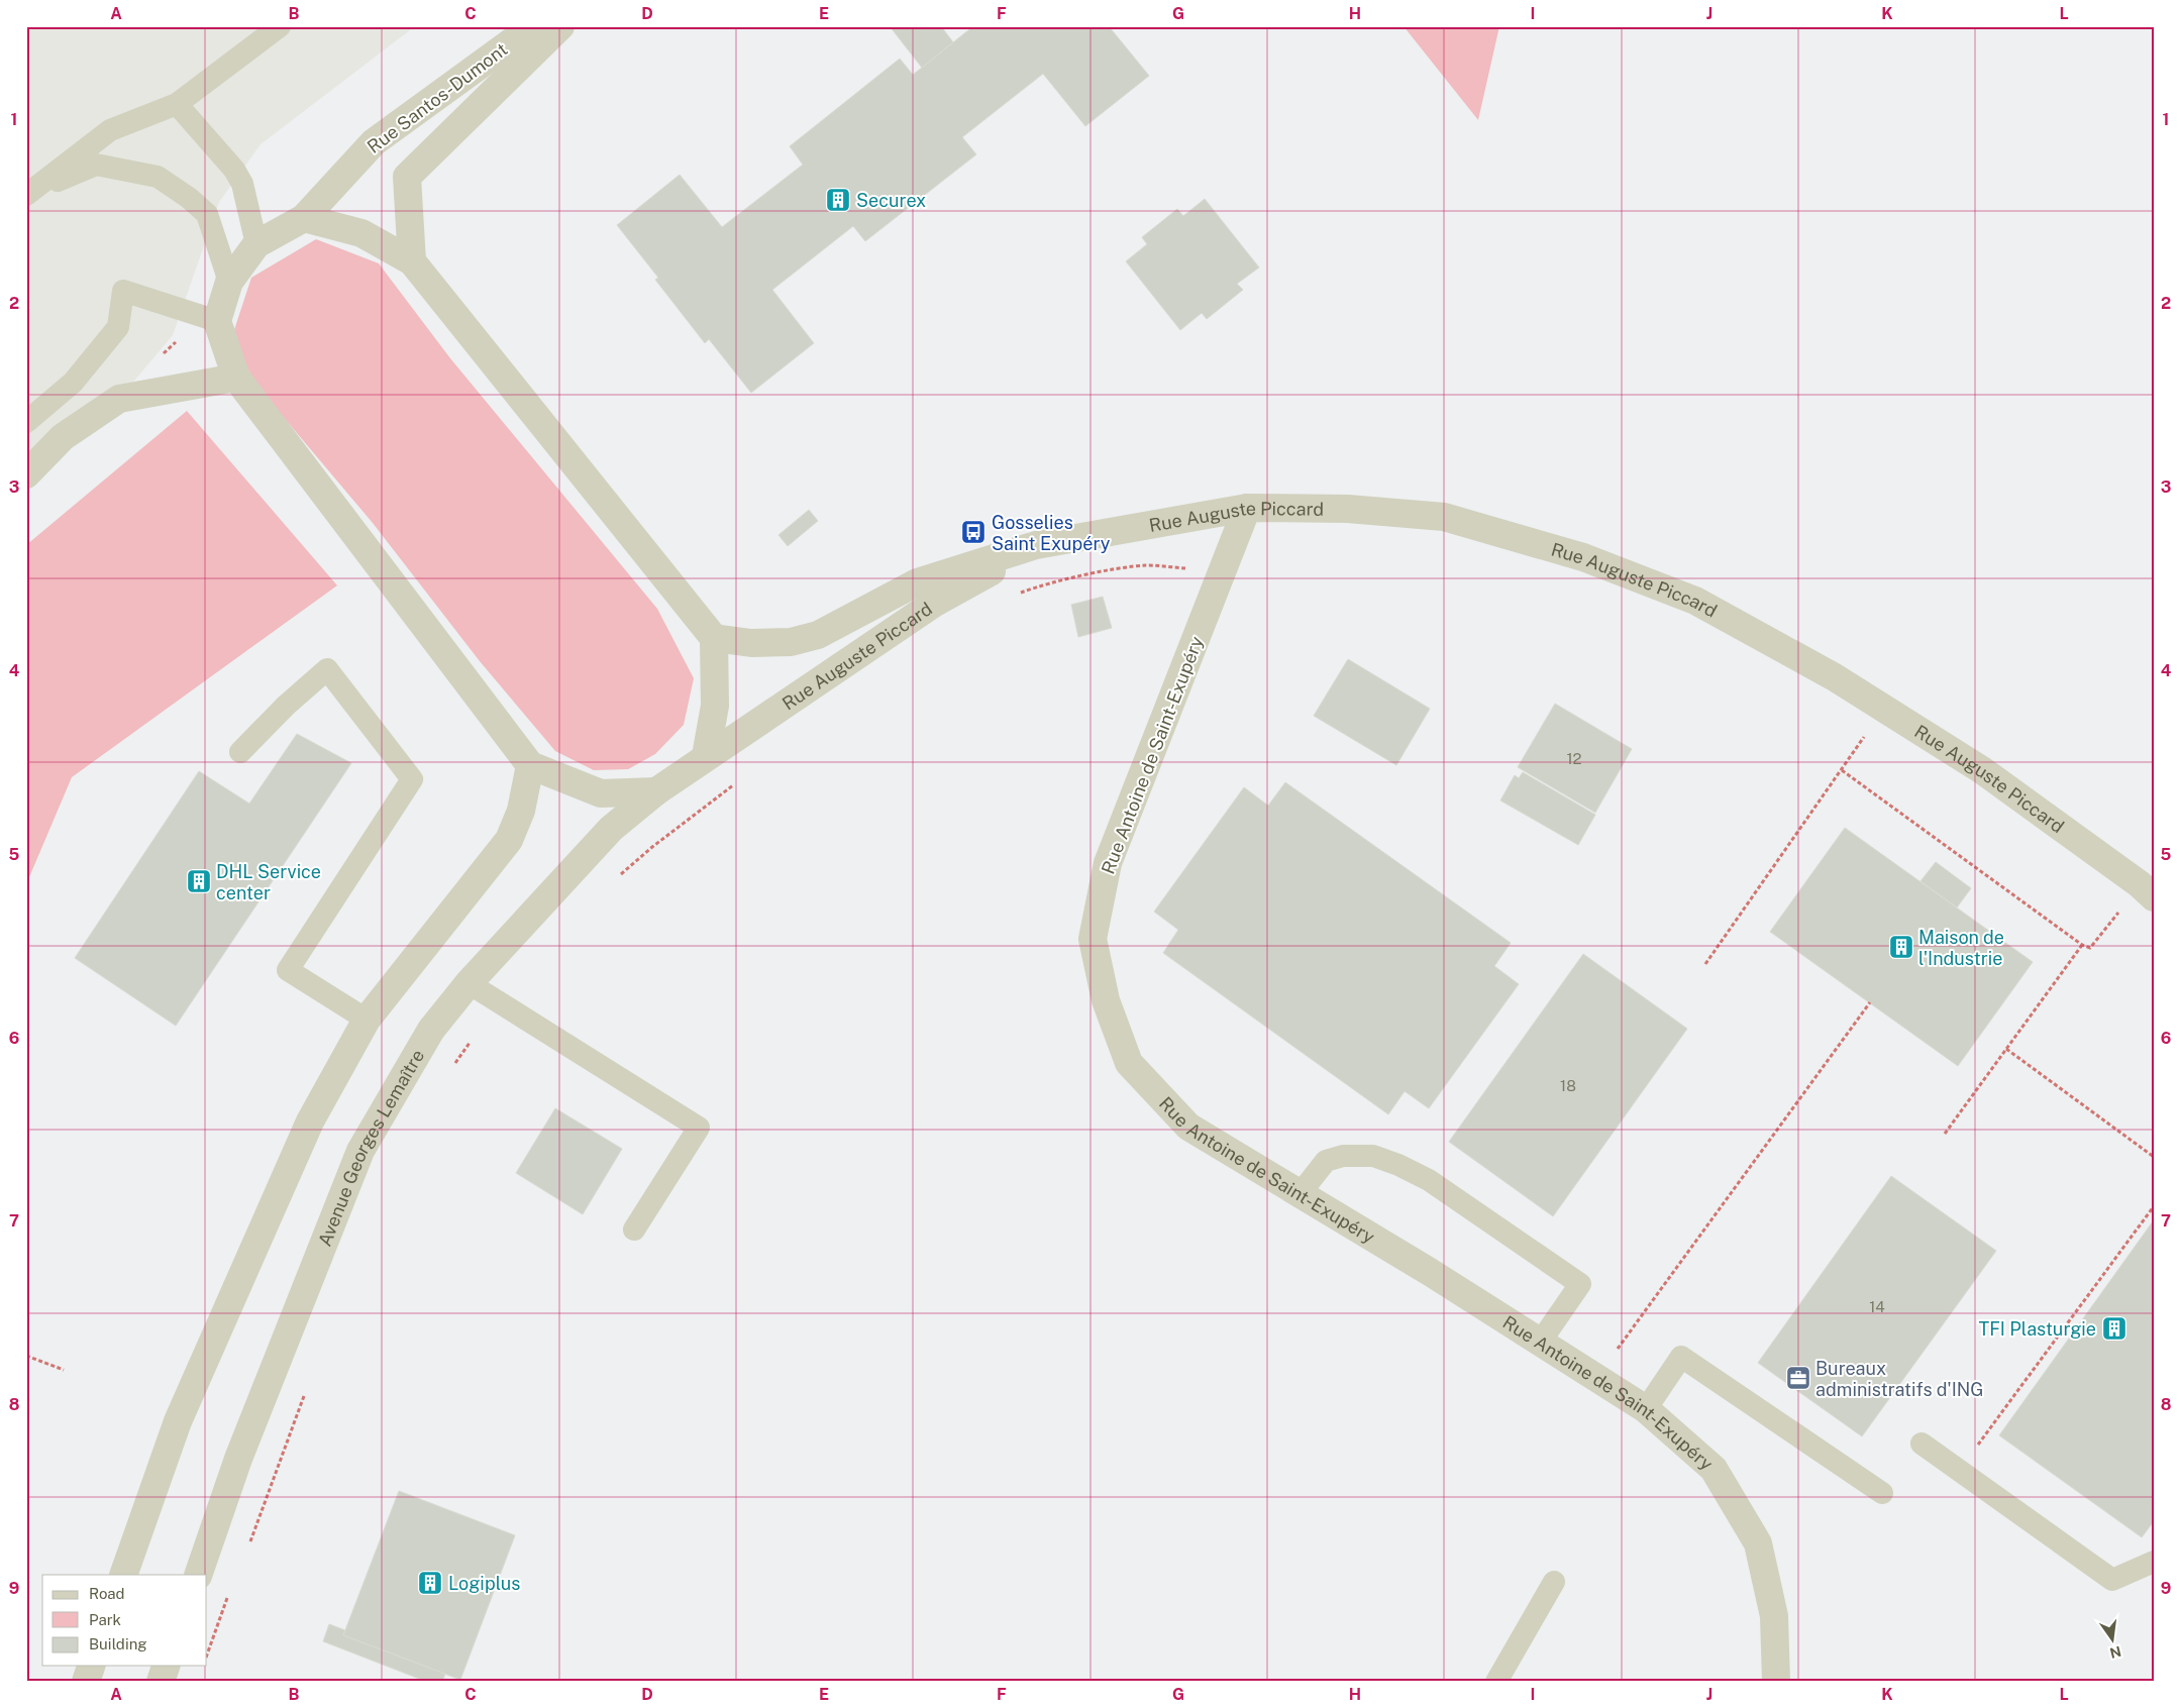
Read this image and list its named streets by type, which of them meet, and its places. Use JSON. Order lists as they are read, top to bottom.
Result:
{
  "streets": {
    "street": [
      "Rue Santos-Dumont",
      "Rue Auguste Piccard",
      "Rue Antoine de Saint-Exupéry",
      "Avenue Georges Lemaître"
    ]
  },
  "crossings": [
    ["Rue Auguste Piccard", "Rue Antoine de Saint-Exupéry"],
    ["Rue Auguste Piccard", "Avenue Georges Lemaître"]
  ],
  "places": {
    "building": [
      "Securex",
      "DHL Service center",
      "Maison de l'Industrie",
      "TFI Plasturgie",
      "Logiplus"
    ],
    "bus stop": ["Gosselies Saint Exupéry"],
    "office": ["Bureaux administratifs d'ING"]
  },
  "house_numbers": ["12", "18", "14"],
  "legend": ["Road", "Park", "Building"],
  "north": "bottom",
  "grid": {
    "columns": [
      "A",
      "B",
      "C",
      "D",
      "E",
      "F",
      "G",
      "H",
      "I",
      "J",
      "K",
      "L"
    ],
    "rows": [
      "1",
      "2",
      "3",
      "4",
      "5",
      "6",
      "7",
      "8",
      "9"
    ]
  }
}
